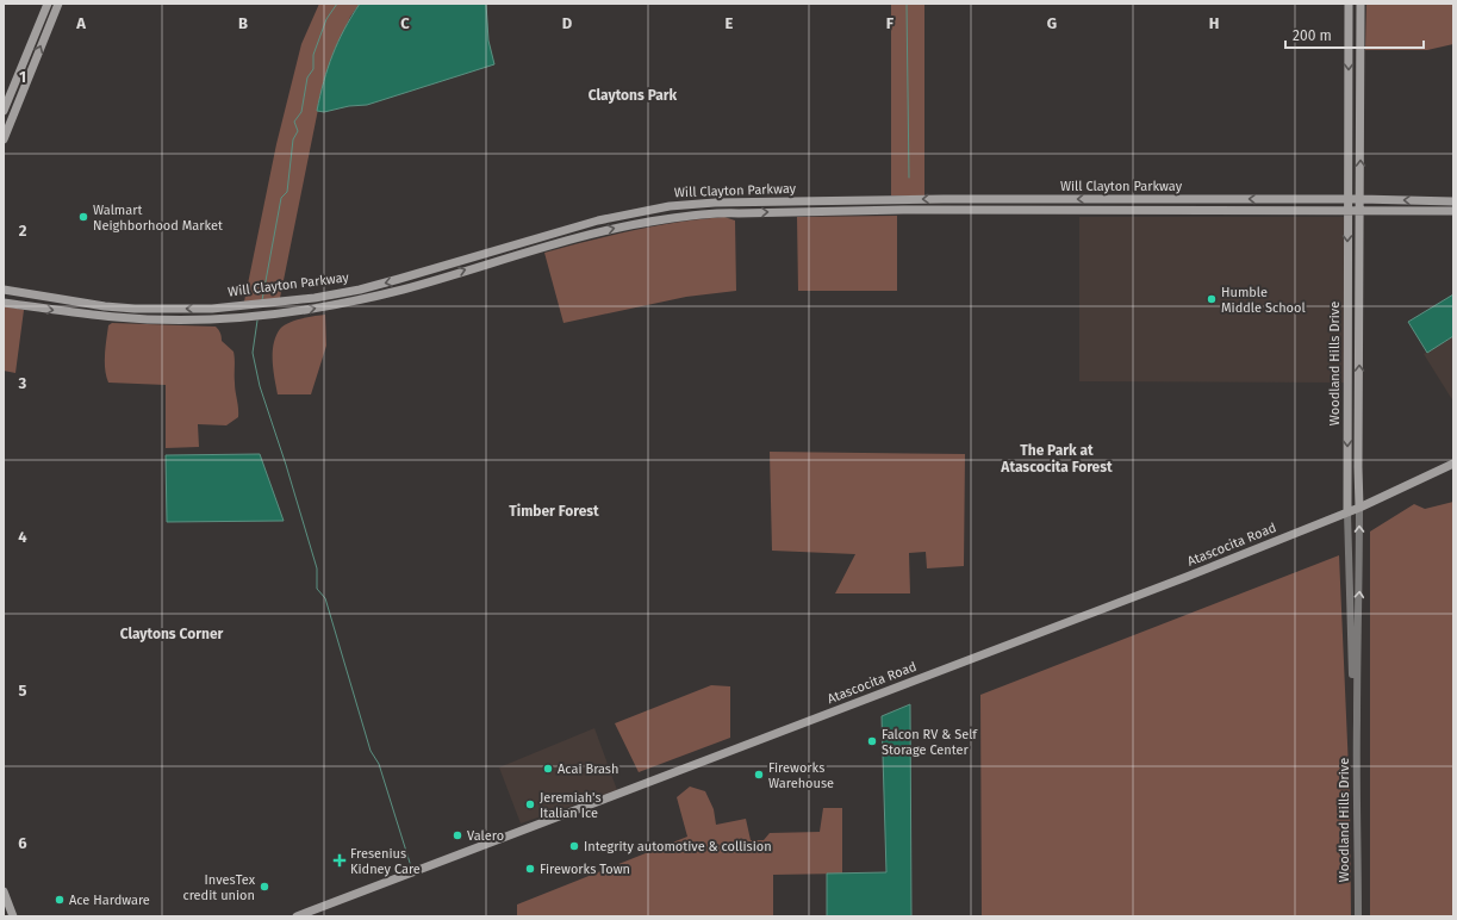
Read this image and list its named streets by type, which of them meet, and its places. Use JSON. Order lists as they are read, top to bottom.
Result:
{
  "streets": {
    "main road": ["Will Clayton Parkway", "Woodland Hills Drive", "Atascocita Road"]
  },
  "crossings": [
    ["Will Clayton Parkway", "Woodland Hills Drive"],
    ["Woodland Hills Drive", "Atascocita Road"]
  ],
  "districts": [
    "Claytons Park",
    "The Park at Atascocita Forest",
    "Timber Forest",
    "Claytons Corner"
  ],
  "places": {
    "other": [
      "Walmart Neighborhood Market",
      "Humble Middle School",
      "Falcon RV & Self Storage Center",
      "Acai Brash",
      "Fireworks Warehouse",
      "Jeremiah's Italian Ice",
      "Valero",
      "Integrity automotive & collision",
      "Fireworks Town",
      "InvesTex credit union",
      "Ace Hardware"
    ],
    "health": ["Fresenius Kidney Care"]
  },
  "scale_bar": "200 m",
  "grid": {
    "columns": [
      "A",
      "B",
      "C",
      "D",
      "E",
      "F",
      "G",
      "H"
    ],
    "rows": [
      "1",
      "2",
      "3",
      "4",
      "5",
      "6"
    ]
  }
}
